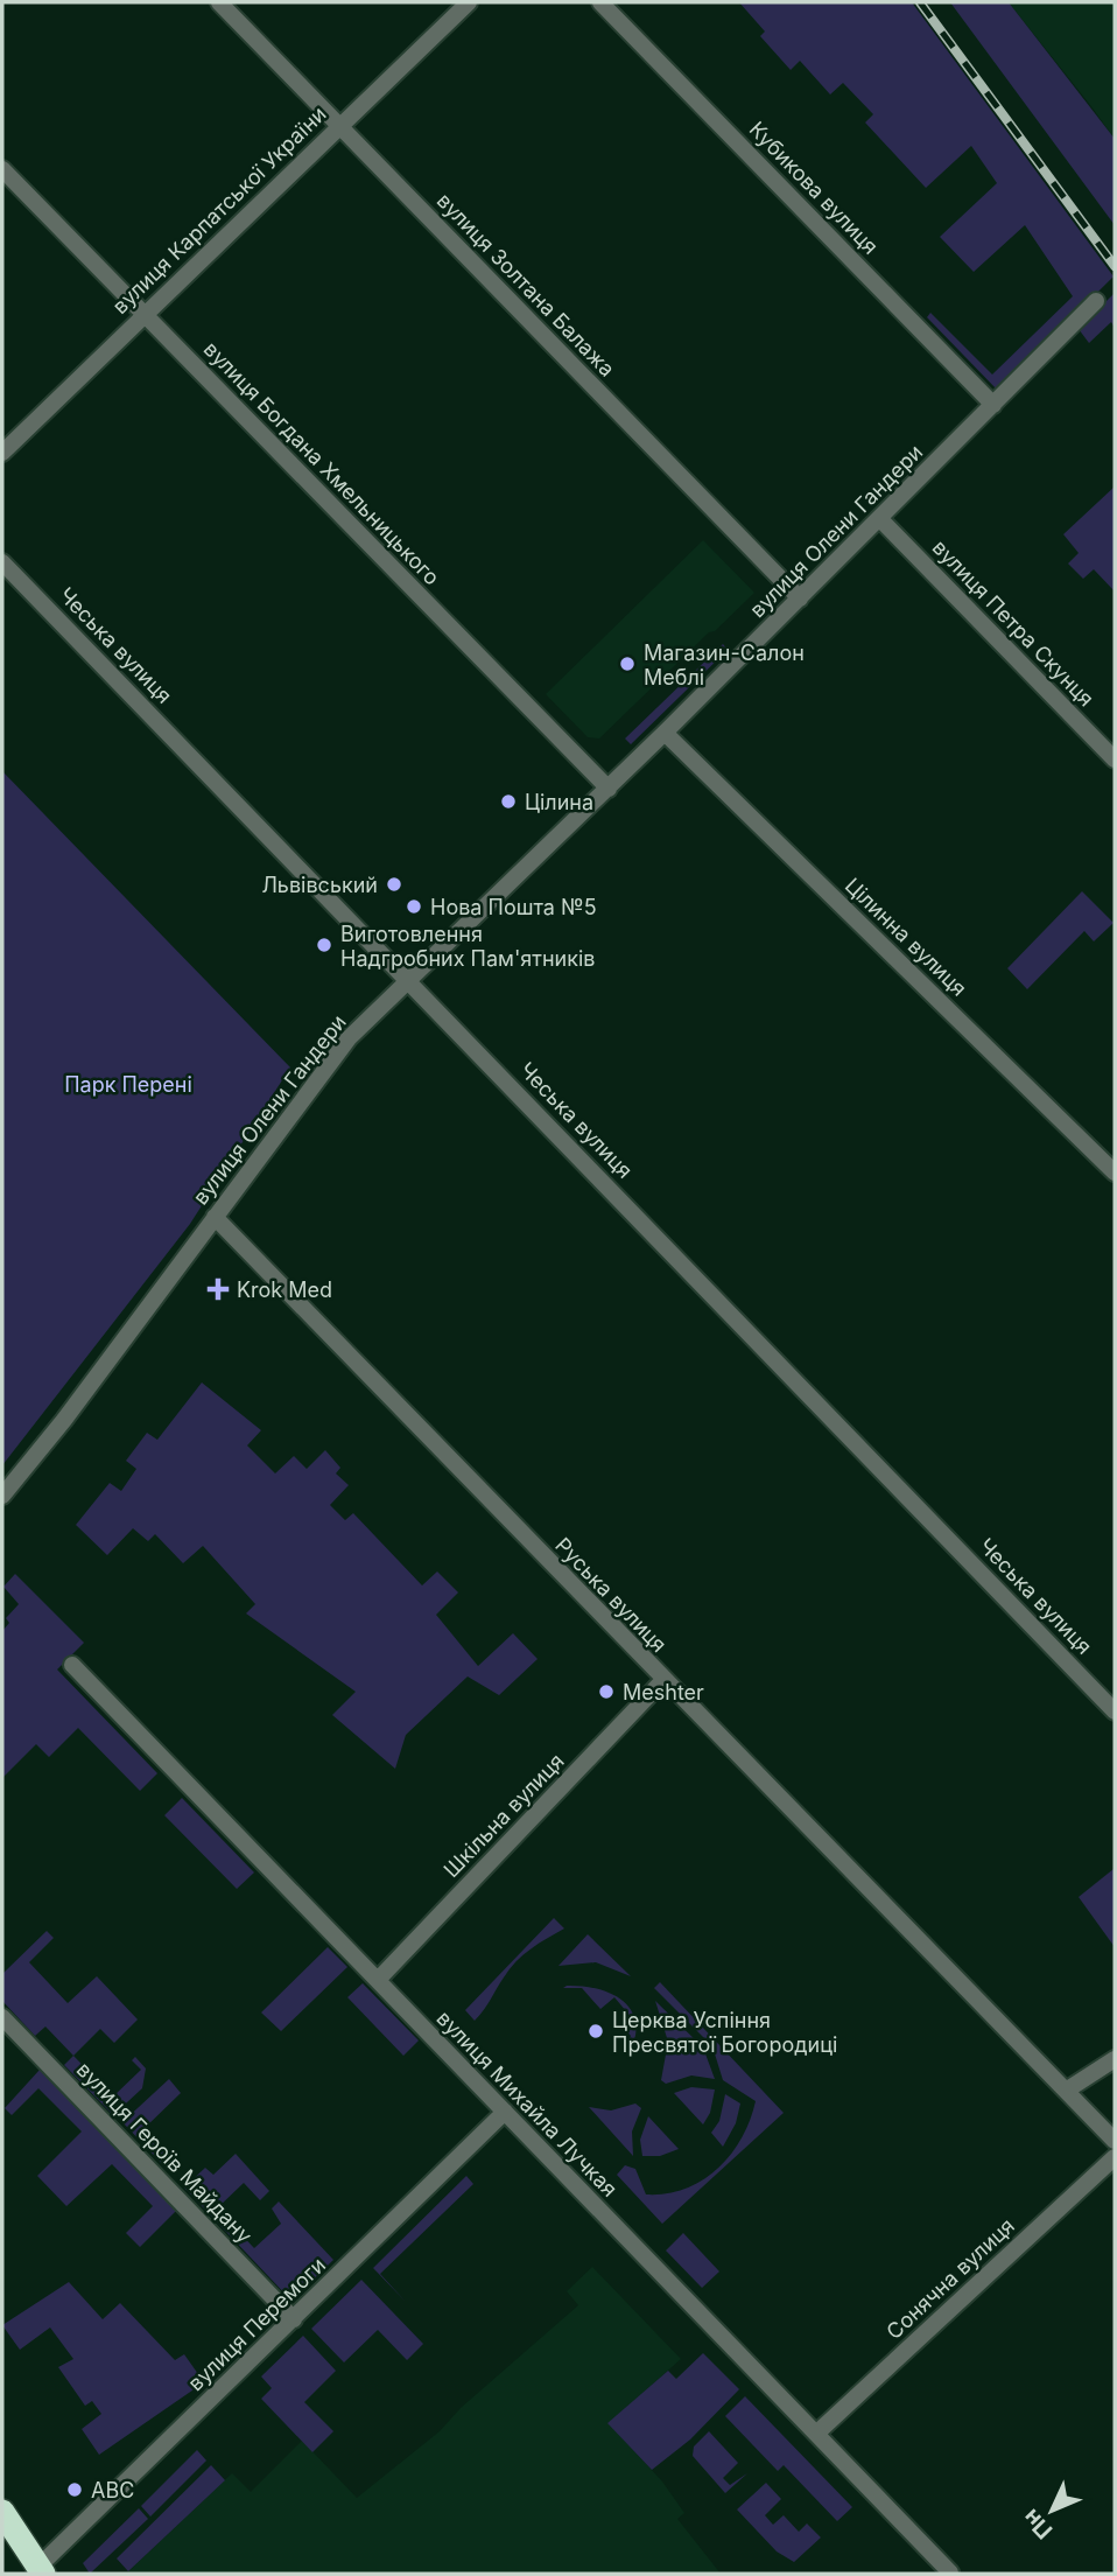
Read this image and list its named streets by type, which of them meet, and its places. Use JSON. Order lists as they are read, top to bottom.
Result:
{
  "streets": {
    "street": [
      "Кубикова вулиця",
      "вулиця Карпатської України",
      "вулиця Золтана Балажа",
      "вулиця Богдана Хмельницького",
      "вулиця Олени Гандери",
      "вулиця Петра Скунця",
      "Чеська вулиця",
      "Цілинна вулиця",
      "Руська вулиця",
      "Шкільна вулиця",
      "вулиця Михайла Лучкая",
      "вулиця Героїв Майдану",
      "Сонячна вулиця",
      "вулиця Перемоги"
    ]
  },
  "crossings": [
    ["Кубикова вулиця", "вулиця Олени Гандери"],
    ["вулиця Карпатської України", "вулиця Золтана Балажа"],
    ["вулиця Карпатської України", "вулиця Богдана Хмельницького"],
    ["вулиця Золтана Балажа", "вулиця Олени Гандери"],
    ["вулиця Богдана Хмельницького", "вулиця Олени Гандери"],
    ["вулиця Олени Гандери", "вулиця Петра Скунця"],
    ["вулиця Олени Гандери", "Чеська вулиця"],
    ["вулиця Олени Гандери", "Цілинна вулиця"],
    ["вулиця Олени Гандери", "Руська вулиця"],
    ["Руська вулиця", "Шкільна вулиця"],
    ["Шкільна вулиця", "вулиця Михайла Лучкая"],
    ["вулиця Михайла Лучкая", "Сонячна вулиця"],
    ["вулиця Михайла Лучкая", "вулиця Перемоги"],
    ["вулиця Героїв Майдану", "вулиця Перемоги"]
  ],
  "parks": ["Парк Перені"],
  "places": {
    "other": [
      "Магазин-Салон Меблі",
      "Цілина",
      "Львівський",
      "Нова Пошта №5",
      "Виготовлення Надгробних Пам'ятників",
      "Meshter",
      "Церква Успіння Пресвятої Богородиці",
      "ABC"
    ],
    "health": ["Krok Med"]
  },
  "north": "bottom left"
}
